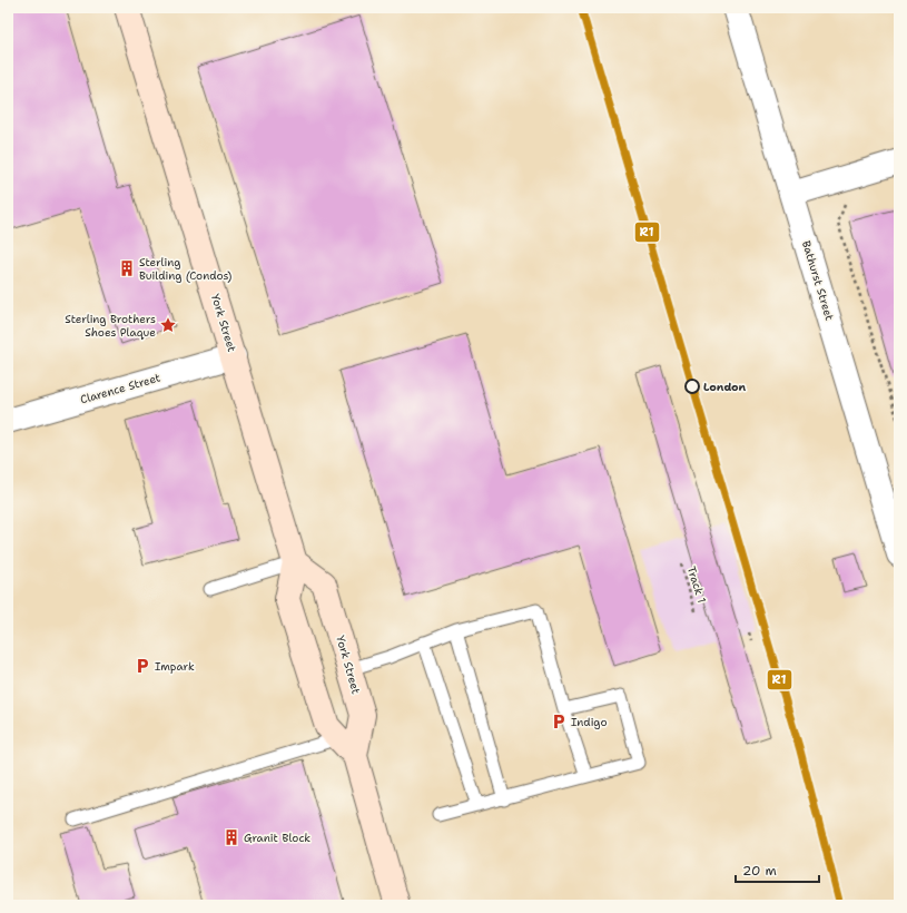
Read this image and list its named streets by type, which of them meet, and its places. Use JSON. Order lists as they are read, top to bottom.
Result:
{
  "streets": {
    "main road": ["York Street"],
    "street": ["Bathurst Street", "Clarence Street"],
    "path": ["Track 1"]
  },
  "crossings": [
    ["York Street", "Clarence Street"]
  ],
  "places": {
    "building": ["Sterling Building (Condos)", "Granit Block"],
    "place": ["Sterling Brothers Shoes Plaque"],
    "other": ["London"],
    "parking": ["Impark", "Indigo"]
  },
  "lines": ["transit line R1"],
  "scale_bar": "20 m"
}
